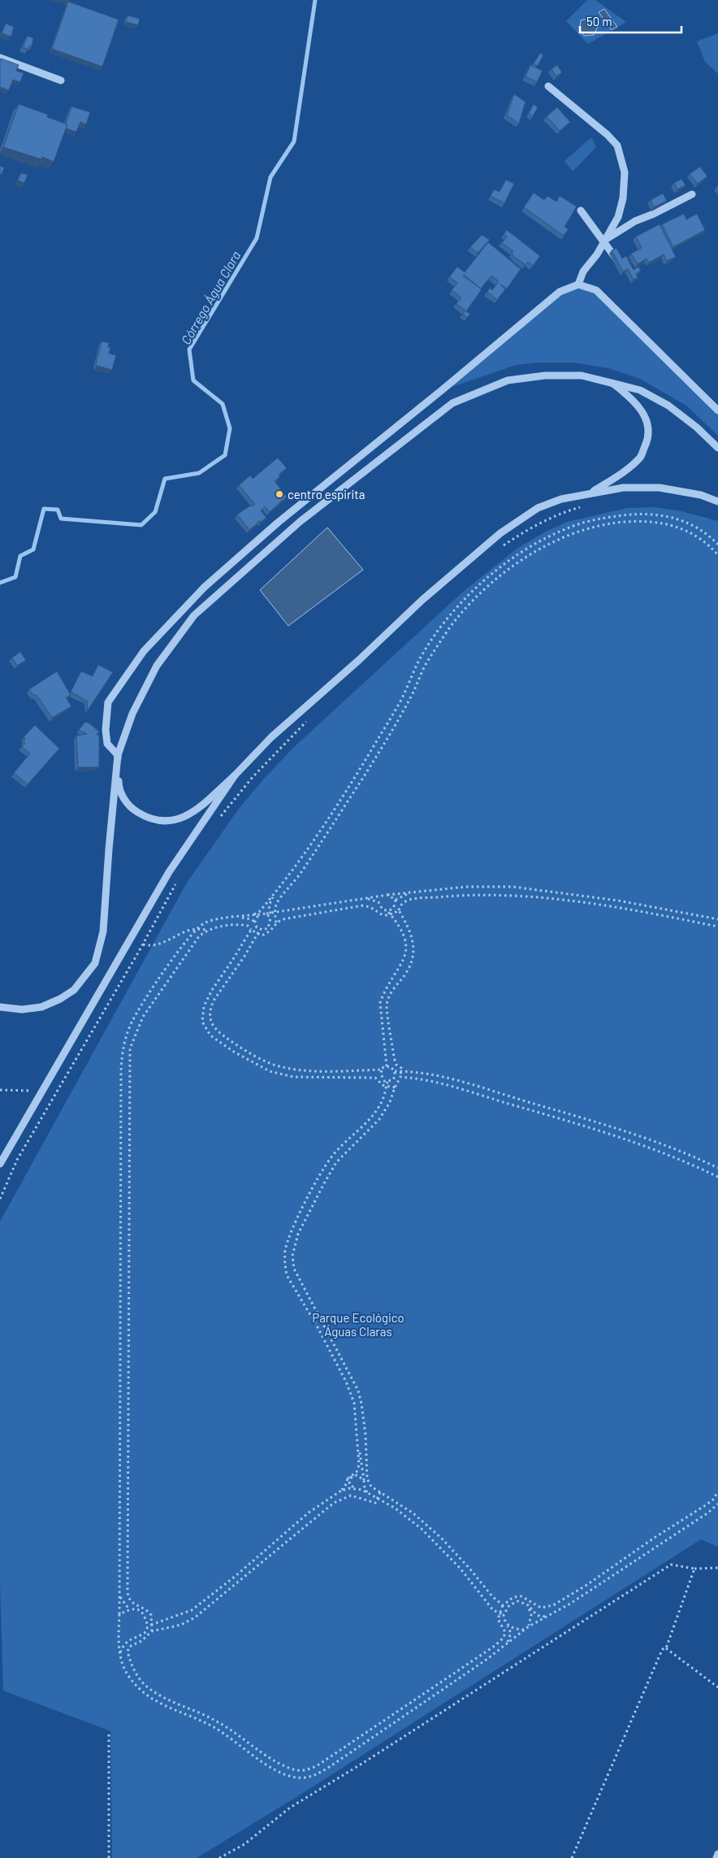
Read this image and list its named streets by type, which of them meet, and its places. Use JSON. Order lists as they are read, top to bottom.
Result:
{
  "water": ["Córrego Água Clara"],
  "parks": ["Parque Ecológico Águas Claras"],
  "places": ["centro espirita"],
  "scale_bar": "50 m"
}
